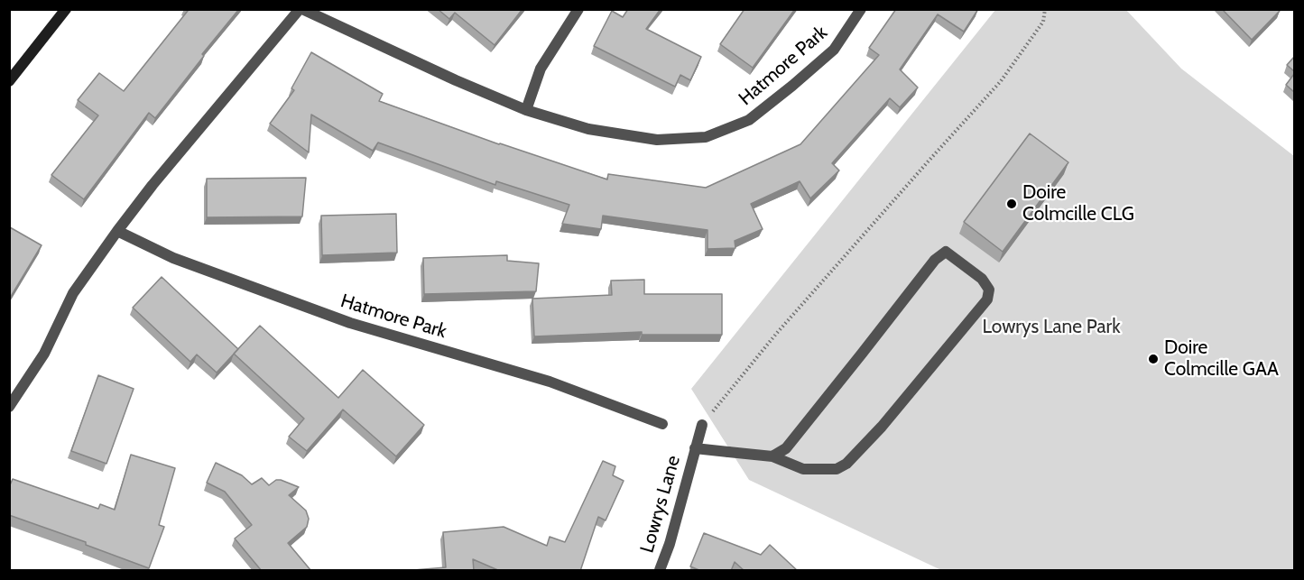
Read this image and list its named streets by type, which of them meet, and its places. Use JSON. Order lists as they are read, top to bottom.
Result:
{
  "streets": {
    "street": ["Hatmore Park", "Lowrys Lane"]
  },
  "parks": ["Lowrys Lane Park"],
  "places": ["Doire Colmcille CLG", "Doire Colmcille GAA"]
}
